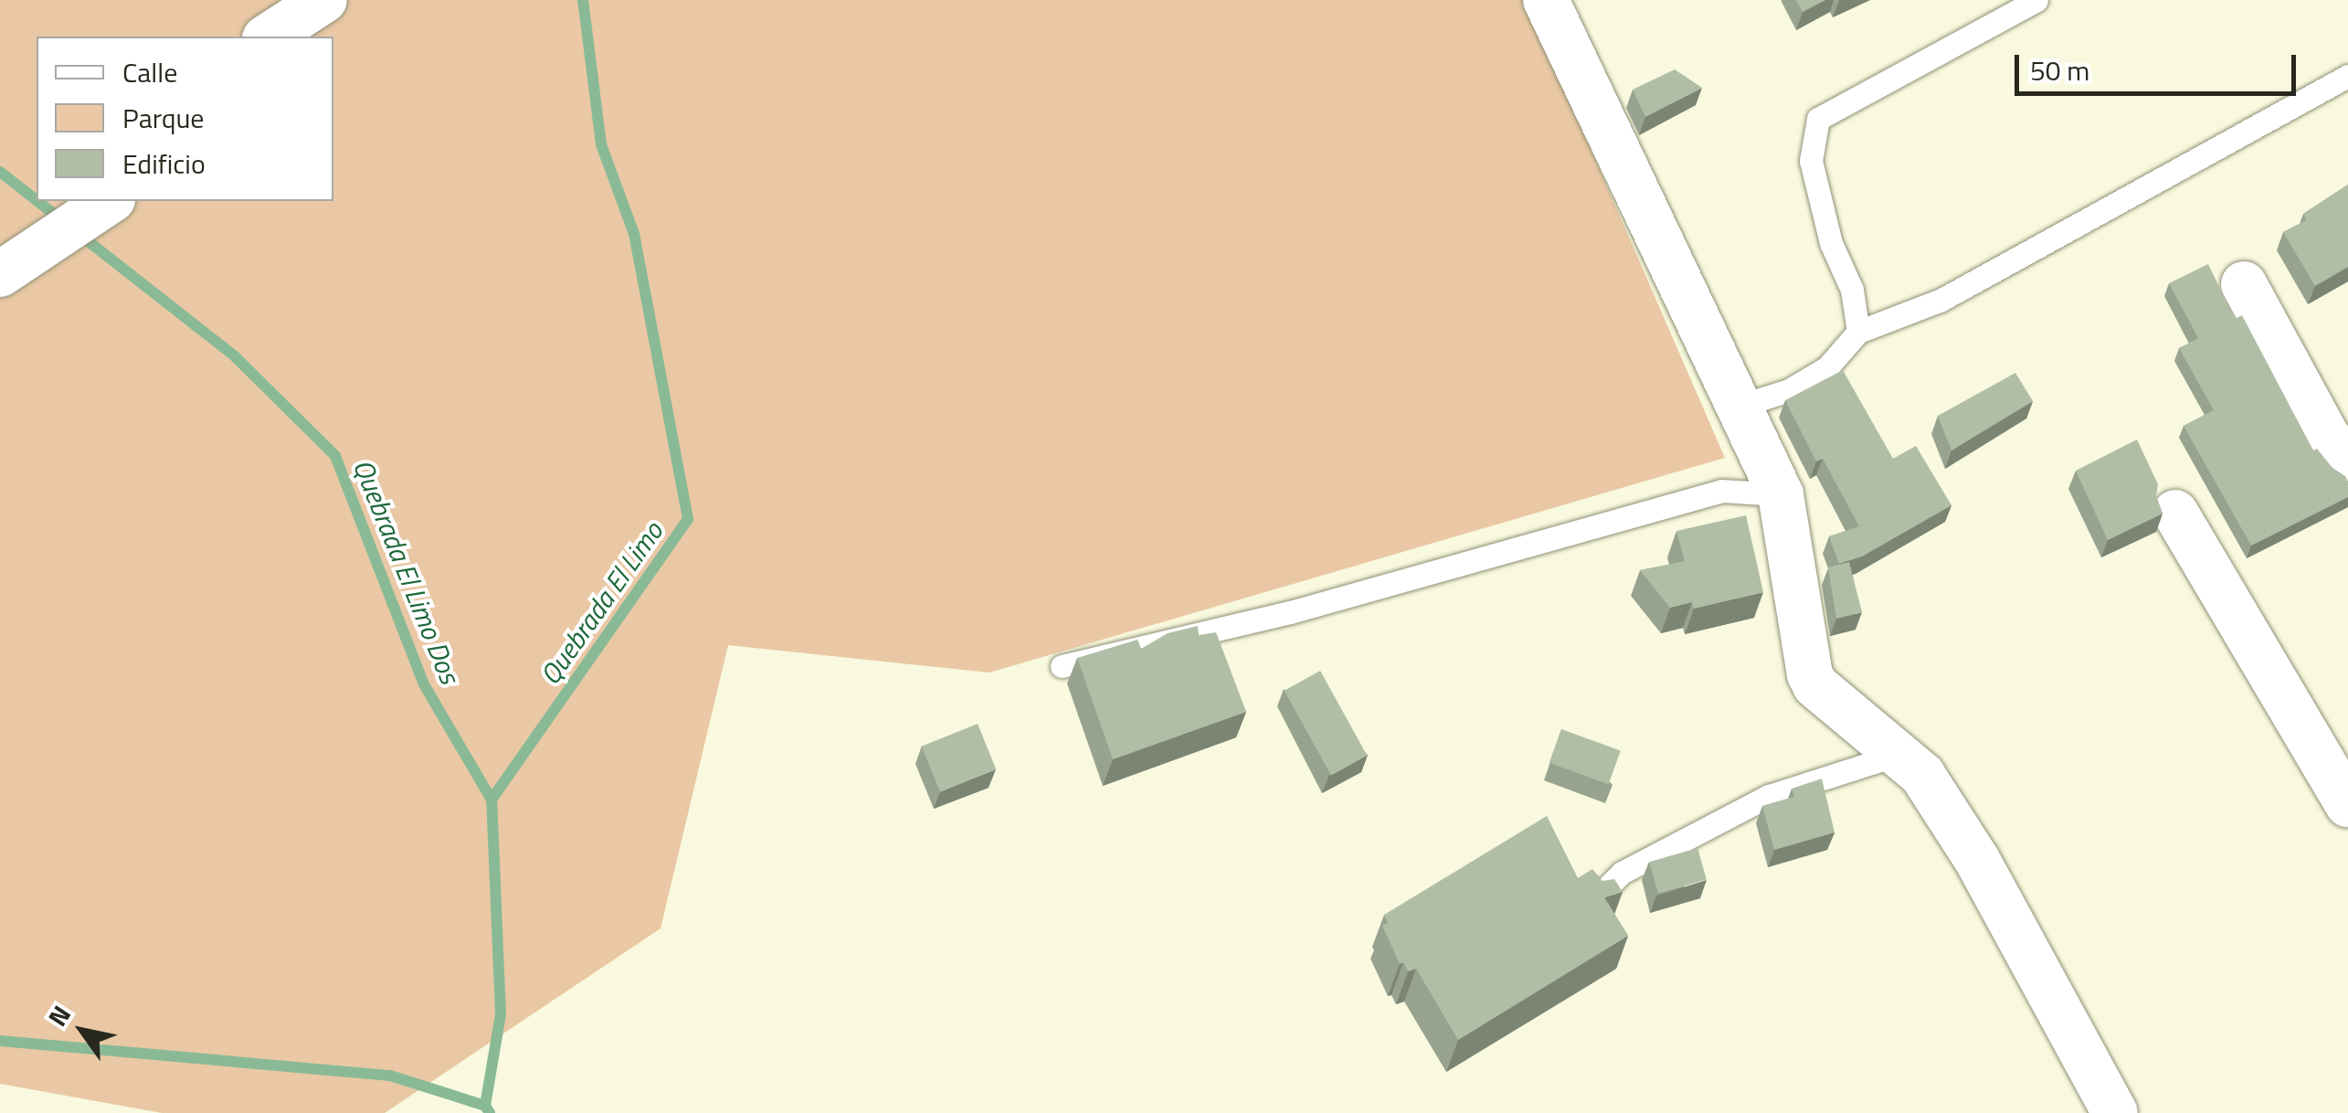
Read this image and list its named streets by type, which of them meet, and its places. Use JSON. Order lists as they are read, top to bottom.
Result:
{
  "water": ["Quebrada El Limo Dos", "Quebrada El Limo"],
  "legend": ["Calle", "Parque", "Edificio"],
  "scale_bar": "50 m",
  "north": "top left"
}
